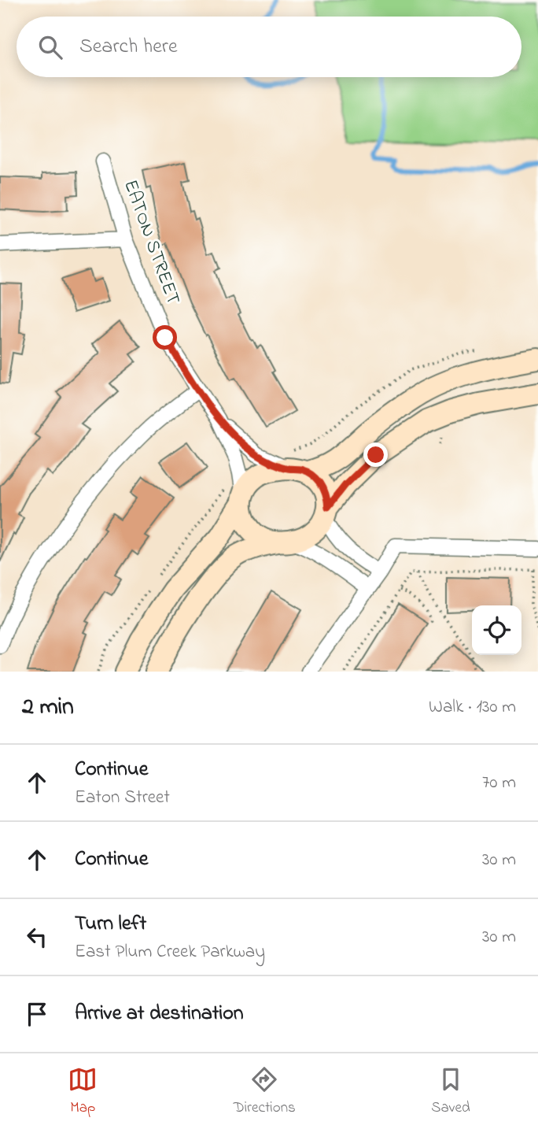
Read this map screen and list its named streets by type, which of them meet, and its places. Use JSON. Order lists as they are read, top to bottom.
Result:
{
  "streets": {
    "street": ["EATON STREET"]
  },
  "page": {
    "search": "Search here",
    "heading": ["2 min", "Walk · 130 m"],
    "list": [
      ["Continue", "Eaton Street", "70 m"],
      ["Continue", "30 m"],
      ["Turn left", "East Plum Creek Parkway", "30 m"],
      "Arrive at destination"
    ],
    "nav": ["Map", "Directions", "Saved"]
  }
}
